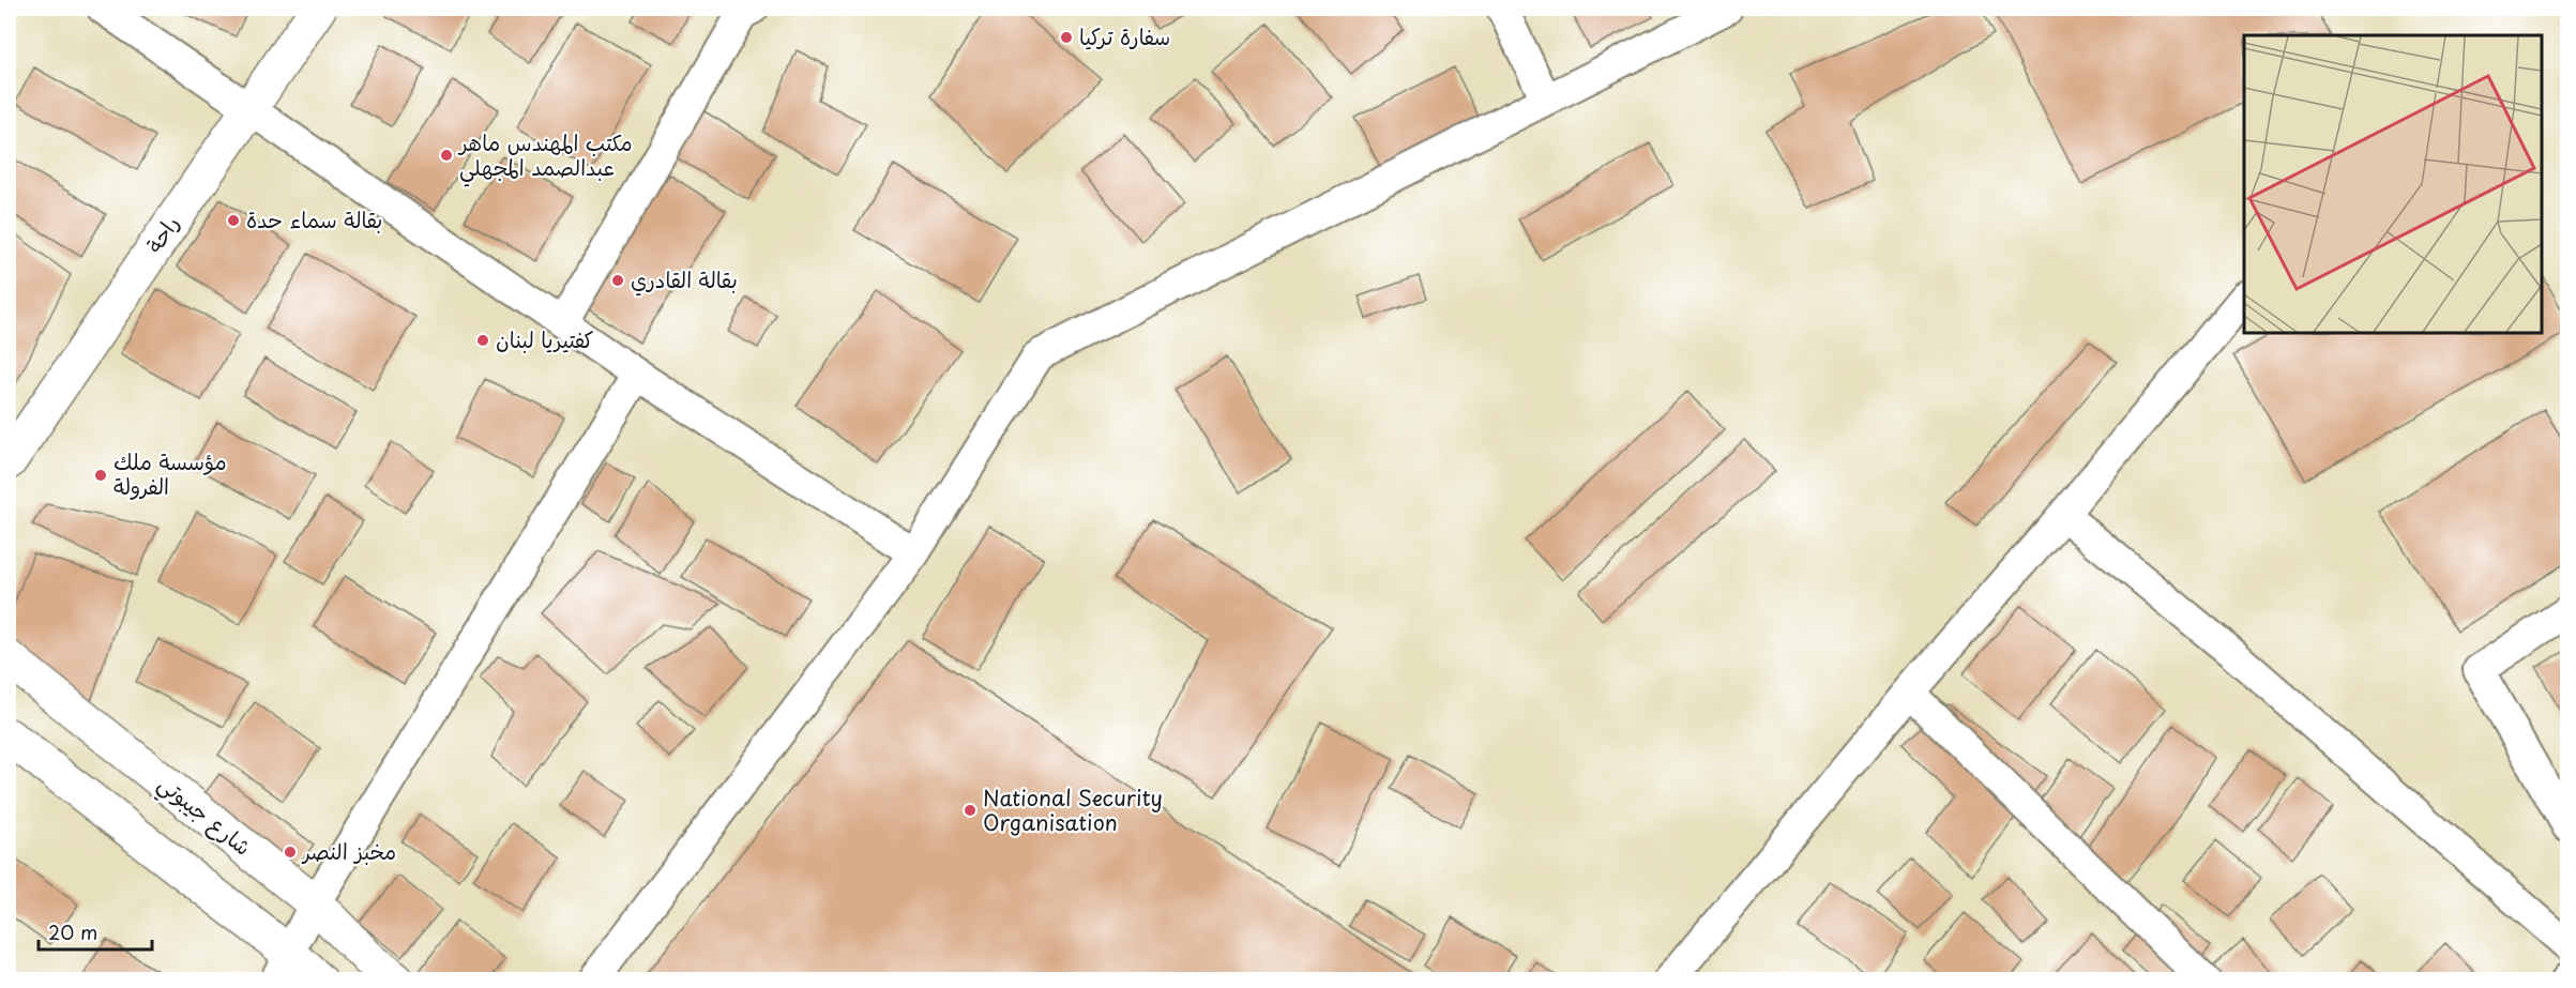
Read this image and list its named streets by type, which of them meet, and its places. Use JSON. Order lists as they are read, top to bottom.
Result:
{
  "streets": {
    "street": ["راحة", "شارع جيبوتي"]
  },
  "places": [
    "سفارة تركيا",
    "مكتب المهندس ماهر عبدالصمد المجهلي",
    "بقالة سماء حدة",
    "بقالة القادري",
    "كفتيريا لبنان",
    "مؤسسة ملك الفرولة",
    "National Security Organisation",
    "مخبز النصر"
  ],
  "scale_bar": "20 m"
}
